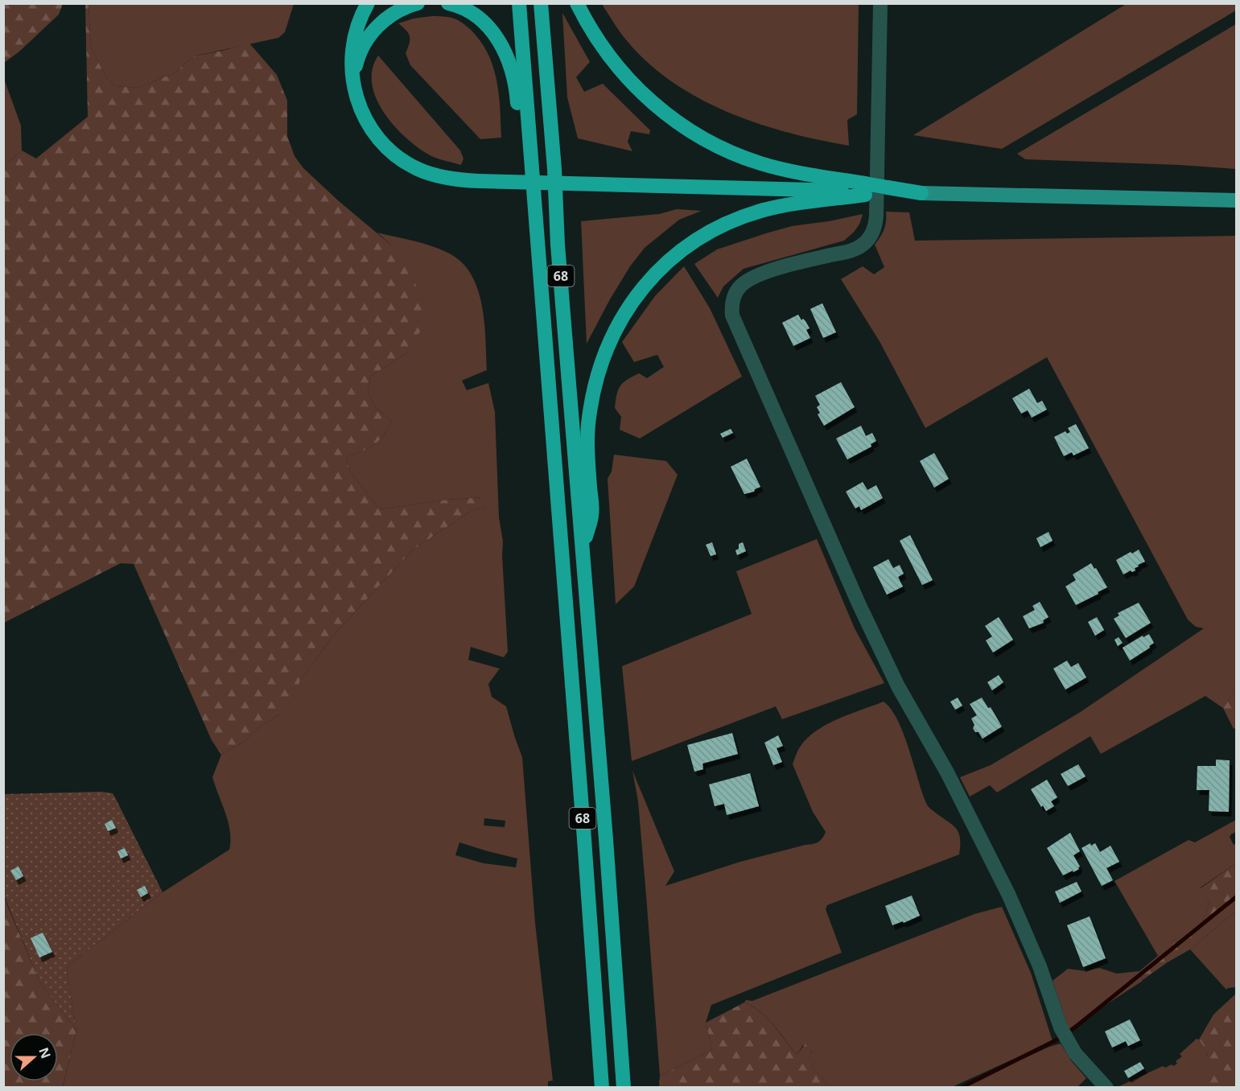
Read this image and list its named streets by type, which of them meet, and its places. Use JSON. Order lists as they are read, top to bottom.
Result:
{
  "streets": {
    "highway": ["68"]
  },
  "north": "right"
}
